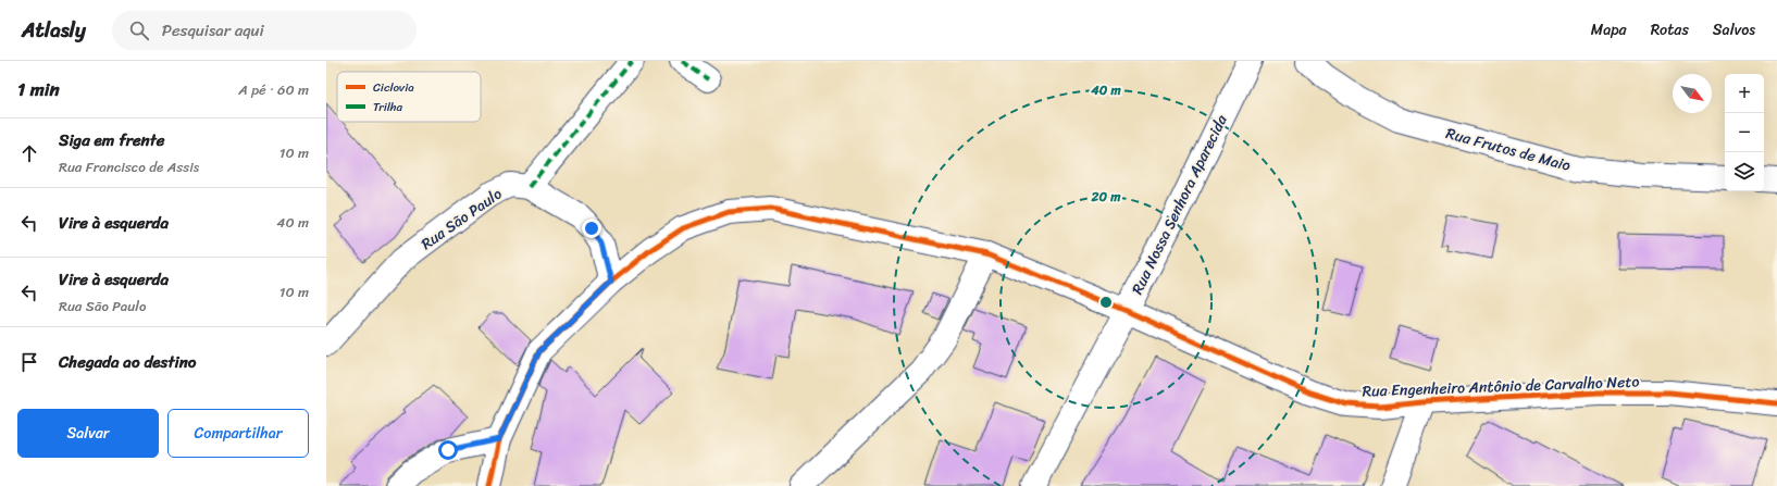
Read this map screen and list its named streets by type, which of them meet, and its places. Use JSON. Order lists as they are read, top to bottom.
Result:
{
  "streets": {
    "street": [
      "Rua Frutos de Maio",
      "Rua Nossa Senhora Aparecida",
      "Rua São Paulo",
      "Rua Engenheiro Antônio de Carvalho Neto"
    ]
  },
  "crossings": [
    ["Rua Nossa Senhora Aparecida", "Rua Engenheiro Antônio de Carvalho Neto"],
    ["Rua São Paulo", "Rua Engenheiro Antônio de Carvalho Neto"]
  ],
  "legend": ["Ciclovia", "Trilha"],
  "north": "bottom right",
  "page": {
    "header": "Atlasly",
    "search": "Pesquisar aqui",
    "nav": ["Mapa", "Rotas", "Salvos"],
    "heading": ["1 min", "A pé · 60 m"],
    "map_buttons": ["+", "−"],
    "list": [
      ["Siga em frente", "Rua Francisco de Assis", "10 m"],
      ["Vire à esquerda", "40 m"],
      ["Vire à esquerda", "Rua São Paulo", "10 m"],
      "Chegada ao destino"
    ],
    "buttons": ["Salvar", "Compartilhar"]
  },
  "rings": ["40 m", "20 m"]
}
